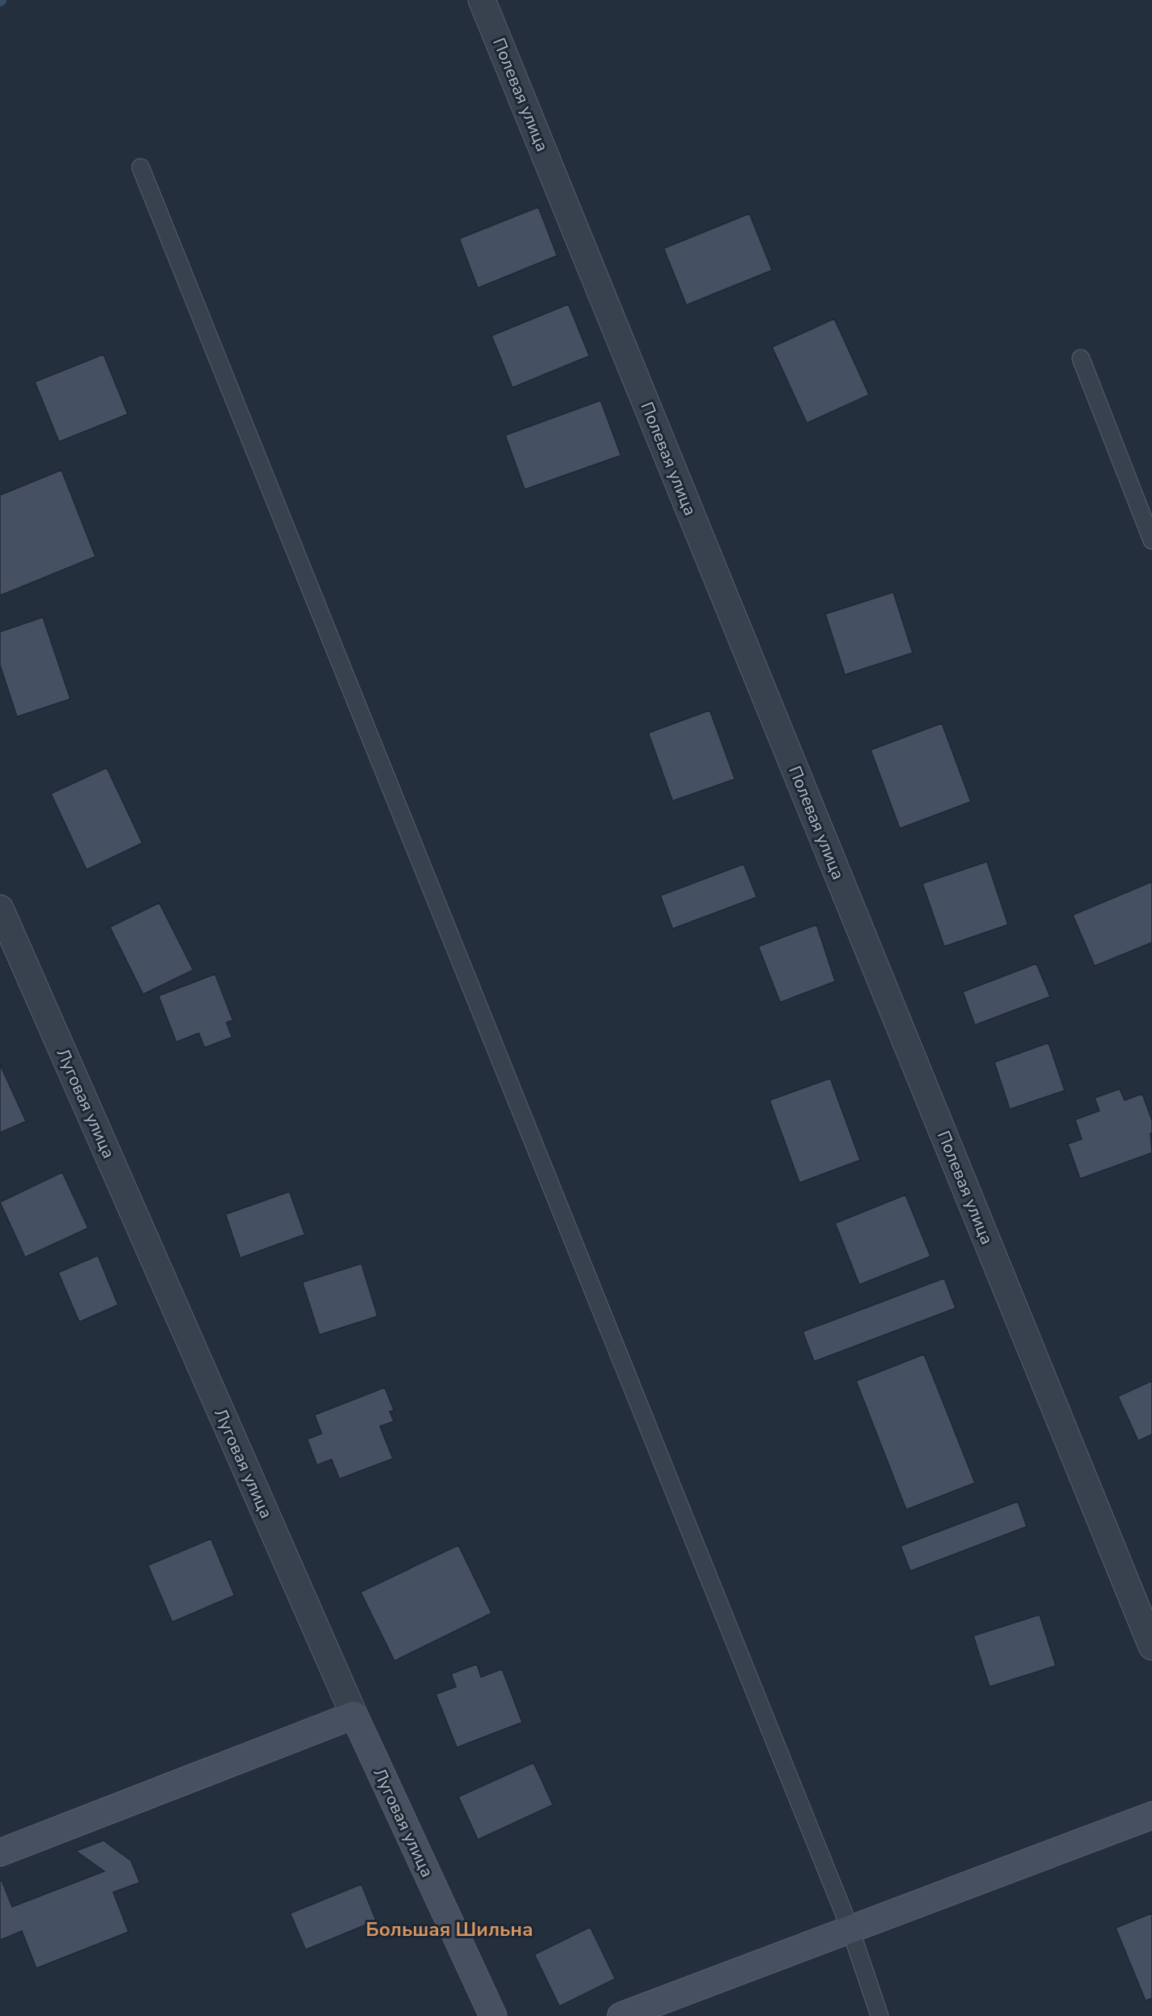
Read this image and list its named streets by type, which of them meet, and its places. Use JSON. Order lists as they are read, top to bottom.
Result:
{
  "streets": {
    "street": ["Полевая улица", "Луговая улица"]
  },
  "districts": ["Большая Шильна"]
}
